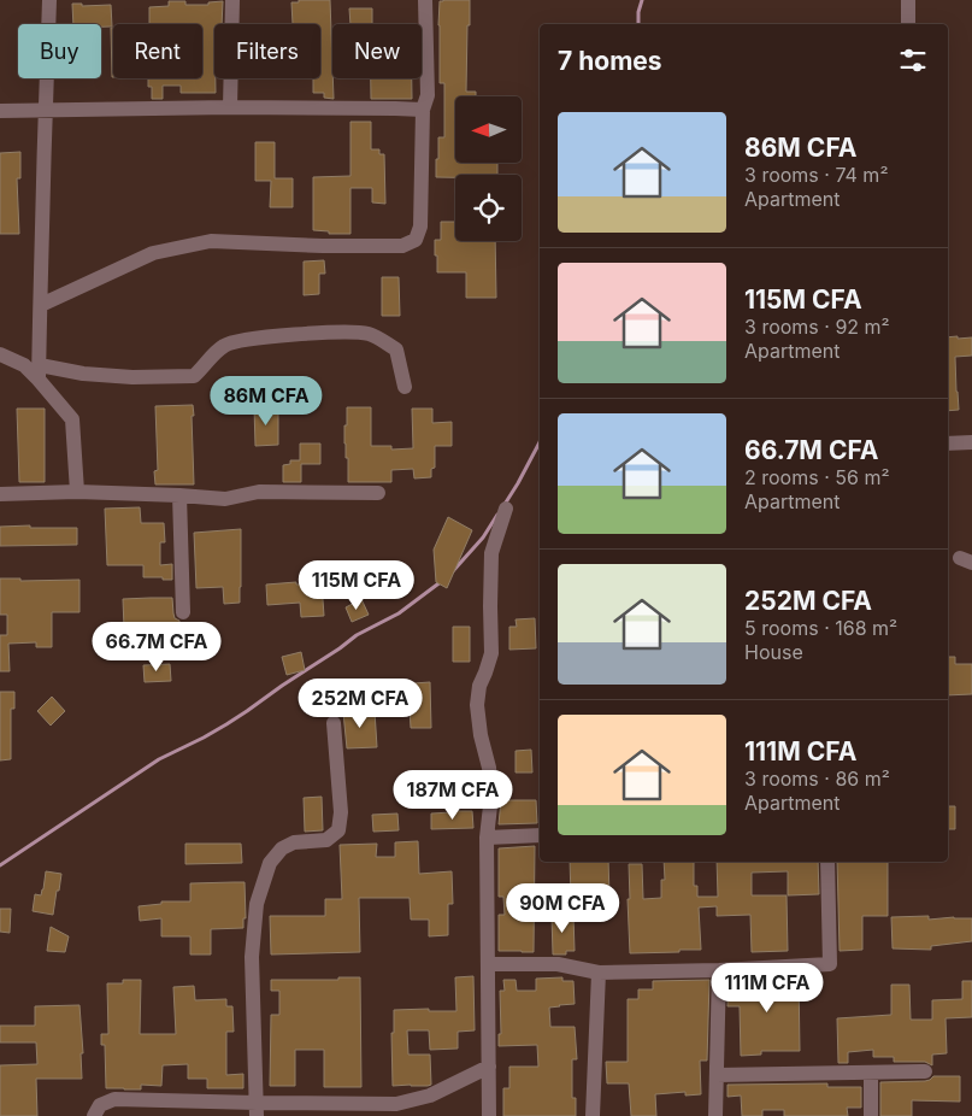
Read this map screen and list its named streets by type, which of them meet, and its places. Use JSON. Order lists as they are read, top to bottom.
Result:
{
  "north": "left",
  "page": {
    "chip": [
      "Buy",
      "Rent",
      "Filters",
      "New"
    ],
    "heading": "7 homes",
    "list": [
      {
        "name": "86M CFA",
        "note": "3 rooms · 74 m² · Apartment"
      },
      {
        "name": "115M CFA",
        "note": "3 rooms · 92 m² · Apartment"
      },
      {
        "name": "66.7M CFA",
        "note": "2 rooms · 56 m² · Apartment"
      },
      {
        "name": "252M CFA",
        "note": "5 rooms · 168 m² · House"
      },
      {
        "name": "111M CFA",
        "note": "3 rooms · 86 m² · Apartment"
      }
    ],
    "price": [
      "86M CFA",
      "115M CFA",
      "66.7M CFA",
      "252M CFA",
      "187M CFA",
      "90M CFA",
      "111M CFA"
    ]
  }
}
